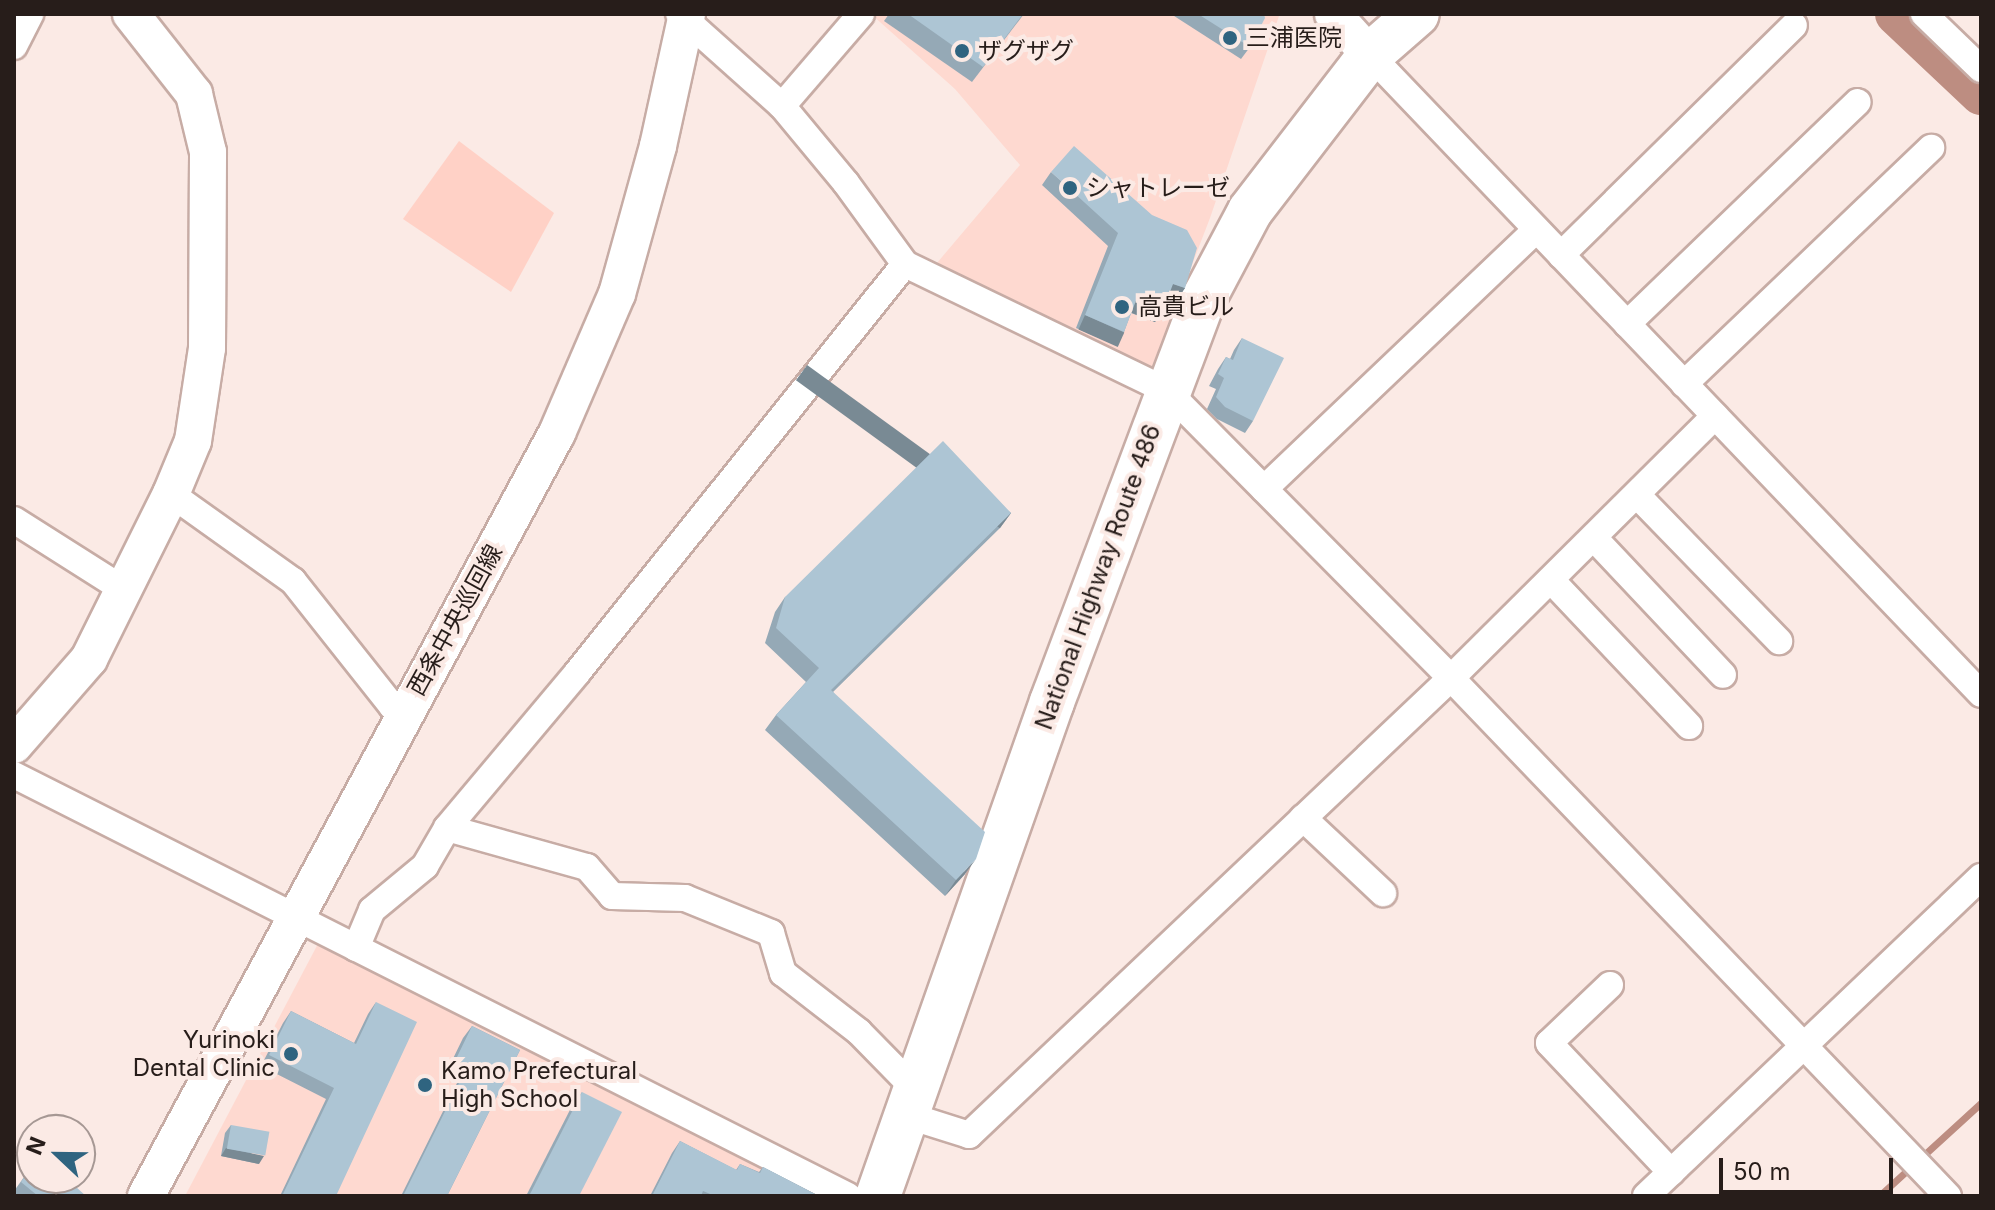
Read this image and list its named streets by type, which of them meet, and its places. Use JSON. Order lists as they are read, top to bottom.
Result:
{
  "streets": {
    "highway": ["National Highway Route 486"],
    "street": ["西条中央巡回線"]
  },
  "places": [
    "三浦医院",
    "ザグザグ",
    "シャトレーゼ",
    "高貴ビル",
    "Yurinoki Dental Clinic",
    "Kamo Prefectural High School"
  ],
  "scale_bar": "50 m",
  "north": "left"
}
